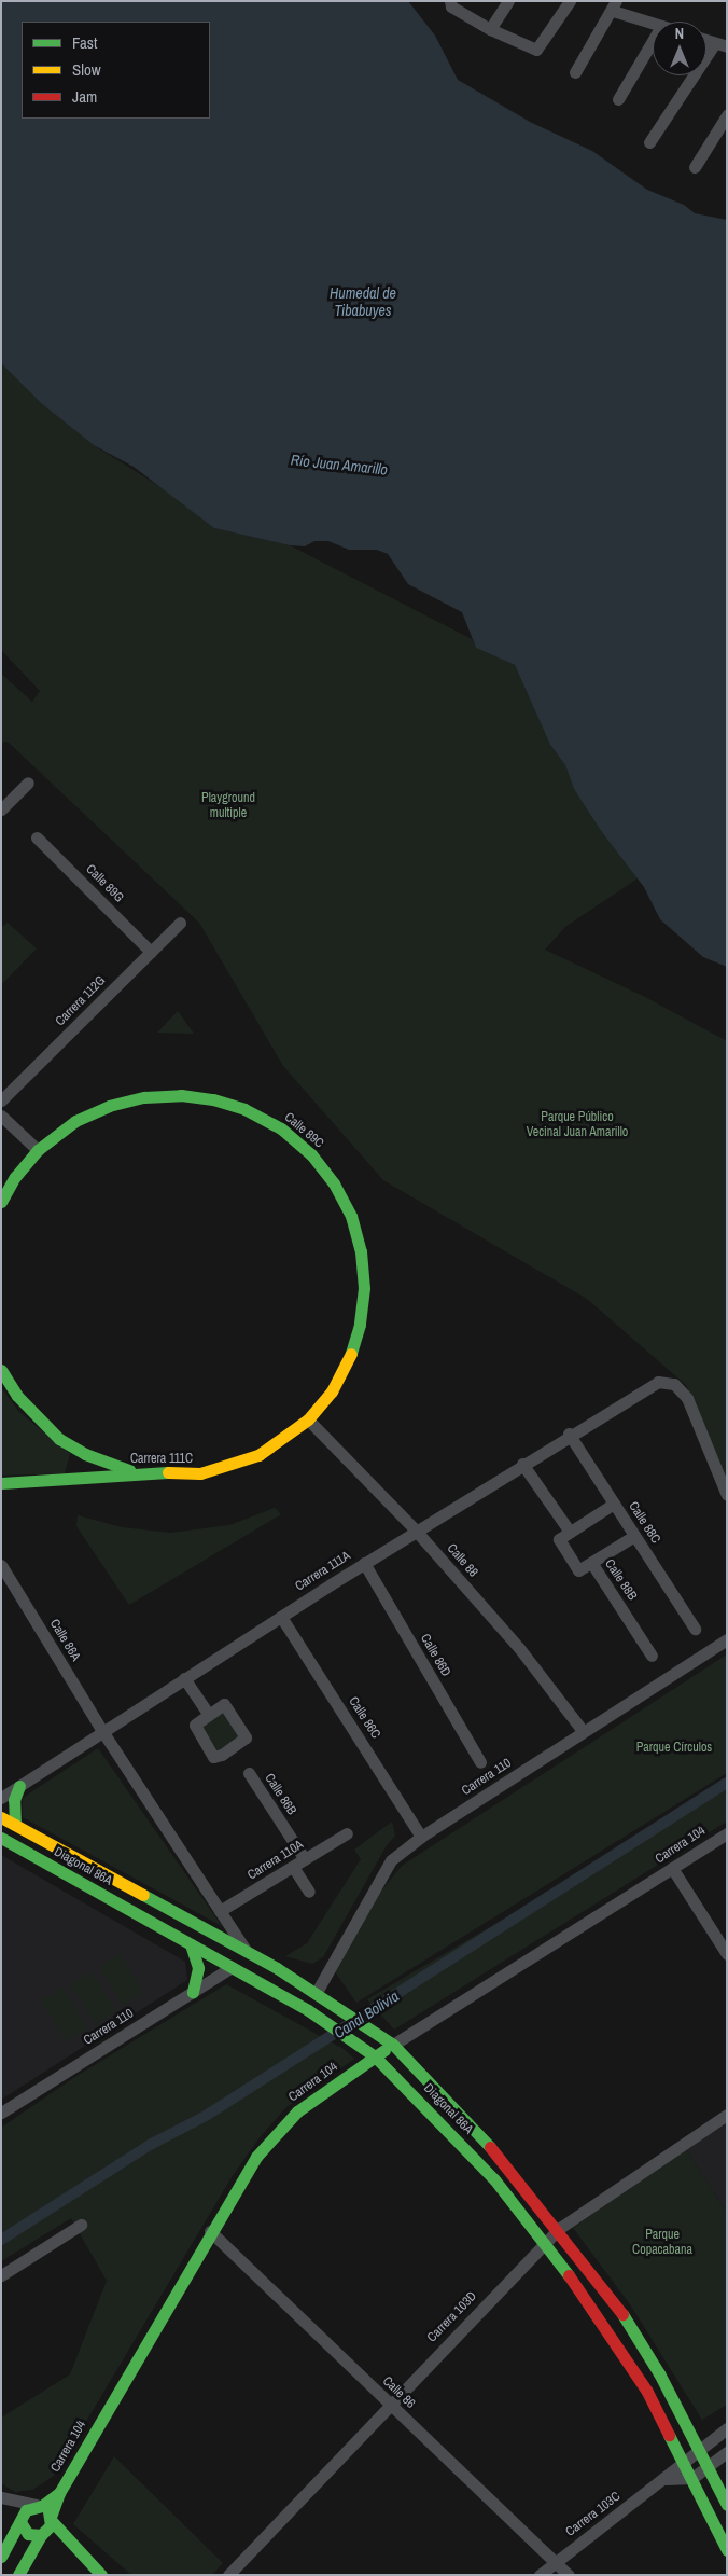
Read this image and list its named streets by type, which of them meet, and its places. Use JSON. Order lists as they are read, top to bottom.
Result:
{
  "streets": {
    "street": [
      "Calle 89G",
      "Carrera 112G",
      "Calle 89C",
      "Carrera 111C",
      "Calle 88C",
      "Calle 88",
      "Carrera 111A",
      "Calle 88B",
      "Calle 86A",
      "Calle 86D",
      "Calle 86C",
      "Carrera 110",
      "Calle 86B",
      "Carrera 104",
      "Carrera 110A",
      "Diagonal 86A",
      "Carrera 103D",
      "Calle 86",
      "Carrera 103C"
    ]
  },
  "crossings": [
    ["Calle 89G", "Carrera 112G"],
    ["Calle 89C", "Carrera 111C"],
    ["Calle 89C", "Calle 88"],
    ["Carrera 111C", "Calle 88"],
    ["Calle 88C", "Carrera 111A"],
    ["Calle 88", "Carrera 111A"],
    ["Calle 88", "Carrera 110"],
    ["Carrera 111A", "Calle 86A"],
    ["Carrera 111A", "Calle 86D"],
    ["Carrera 111A", "Calle 86C"],
    ["Carrera 111A", "Diagonal 86A"],
    ["Calle 86A", "Diagonal 86A"],
    ["Calle 86C", "Carrera 110"],
    ["Carrera 110", "Diagonal 86A"],
    ["Calle 86B", "Carrera 110A"],
    ["Carrera 104", "Diagonal 86A"],
    ["Carrera 104", "Calle 86"],
    ["Carrera 110A", "Diagonal 86A"],
    ["Diagonal 86A", "Carrera 103D"],
    ["Diagonal 86A", "Carrera 103C"],
    ["Carrera 103D", "Calle 86"],
    ["Calle 86", "Carrera 103C"]
  ],
  "water": ["Humedal de Tibabuyes", "Río Juan Amarillo", "Canal Bolivia"],
  "parks": [
    "Playground multiple",
    "Parque Público Vecinal Juan Amarillo",
    "Parque Círculos",
    "Parque Copacabana"
  ],
  "legend": ["Fast", "Slow", "Jam"],
  "north": "top"
}
